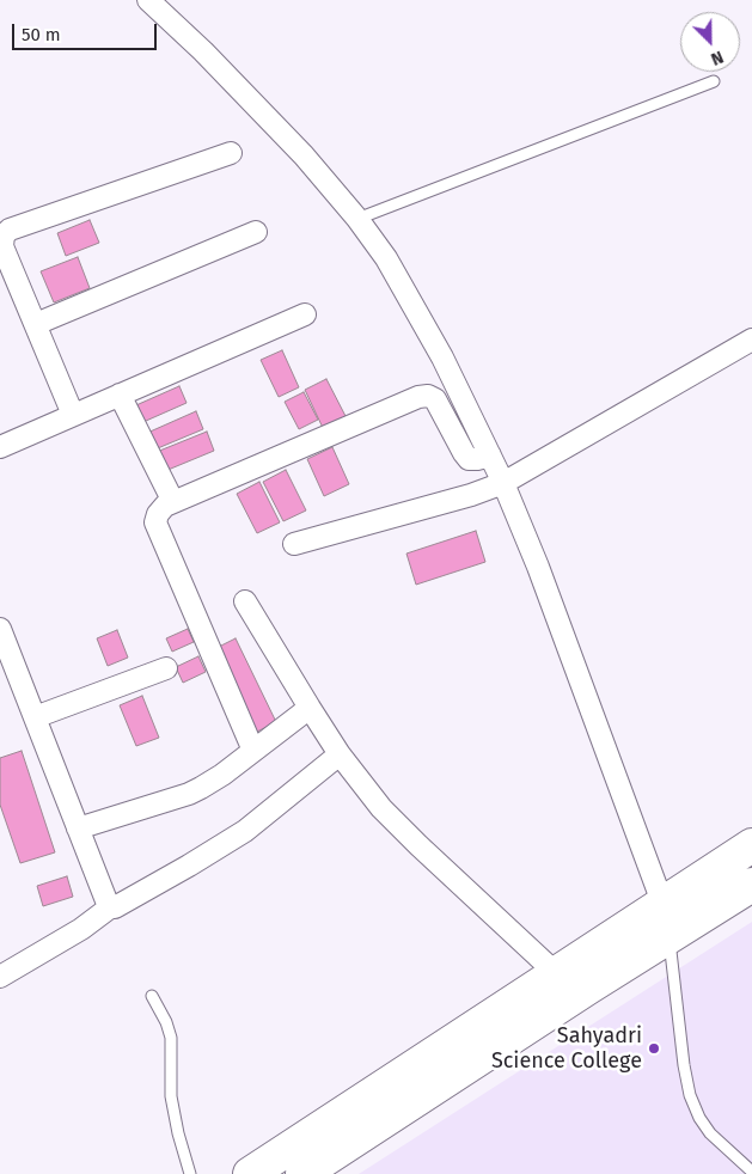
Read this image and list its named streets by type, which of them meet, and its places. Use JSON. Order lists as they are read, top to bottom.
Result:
{
  "places": ["Sahyadri Science College"],
  "scale_bar": "50 m",
  "north": "bottom right"
}
